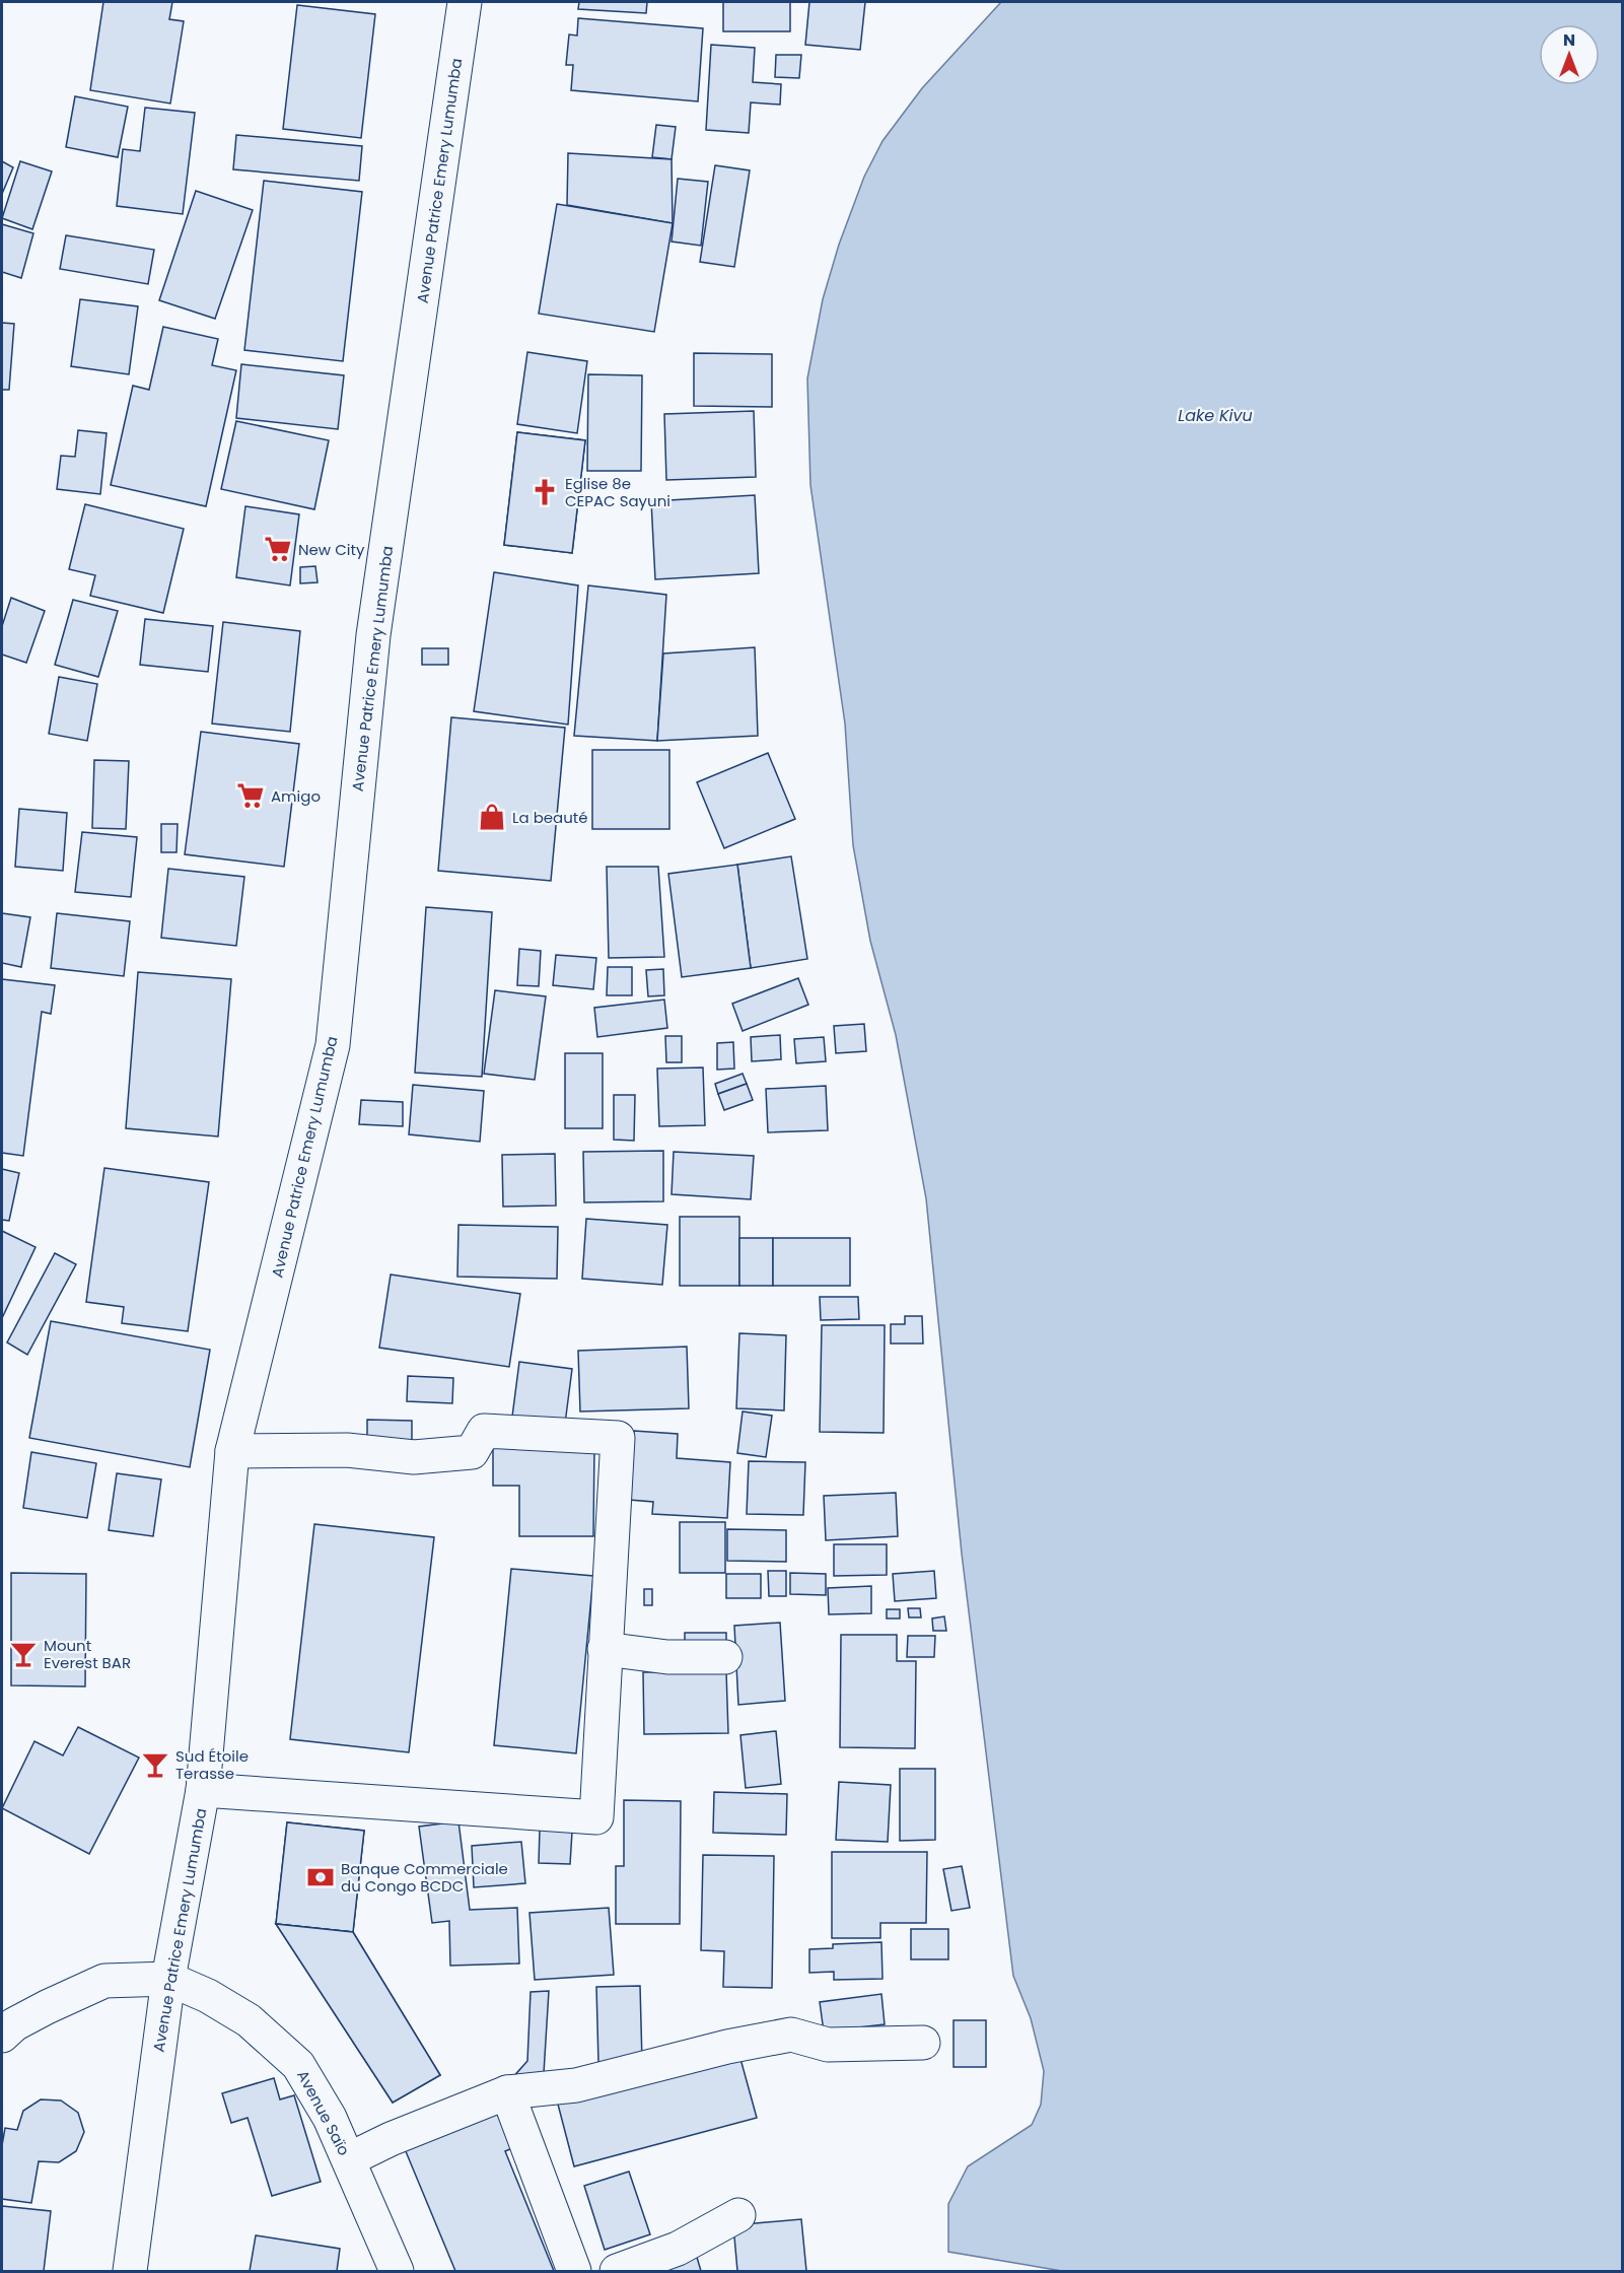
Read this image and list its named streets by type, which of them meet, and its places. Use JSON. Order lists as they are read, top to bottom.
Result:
{
  "streets": {
    "street": ["Avenue Patrice Emery Lumumba", "Avenue Saïo"]
  },
  "crossings": [
    ["Avenue Patrice Emery Lumumba", "Avenue Saïo"]
  ],
  "water": ["Lake Kivu"],
  "places": {
    "church": ["Eglise 8e CEPAC Sayuni"],
    "supermarket": ["New City", "Amigo"],
    "shop": ["La beauté"],
    "bar": ["Mount Everest BAR", "Sud Étoile Terasse"],
    "bank": ["Banque Commerciale du Congo BCDC"]
  },
  "north": "top"
}
